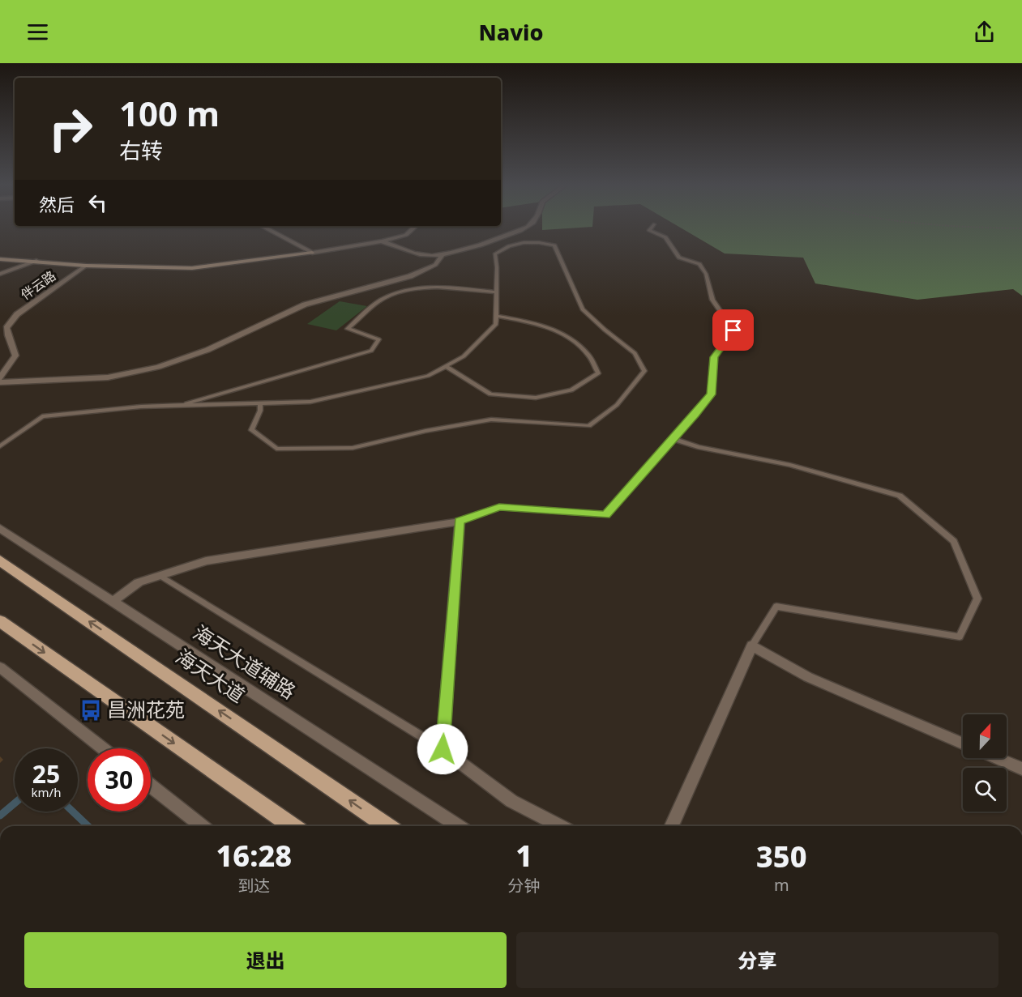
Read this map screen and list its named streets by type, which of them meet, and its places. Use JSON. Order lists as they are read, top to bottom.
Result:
{
  "streets": {
    "main road": ["海天大道"],
    "street": ["伴云路", "海天大道辅路"]
  },
  "places": {
    "bus stop": ["昌洲花苑"]
  },
  "north": "top",
  "page": {
    "header": "Navio",
    "turn": ["100 m", "右转"],
    "then": "然后",
    "speed": "25 km/h",
    "limit": "30",
    "eta": [
      "16:28",
      "到达",
      "1",
      "分钟",
      "350",
      "m"
    ],
    "buttons": ["退出", "分享"]
  }
}
